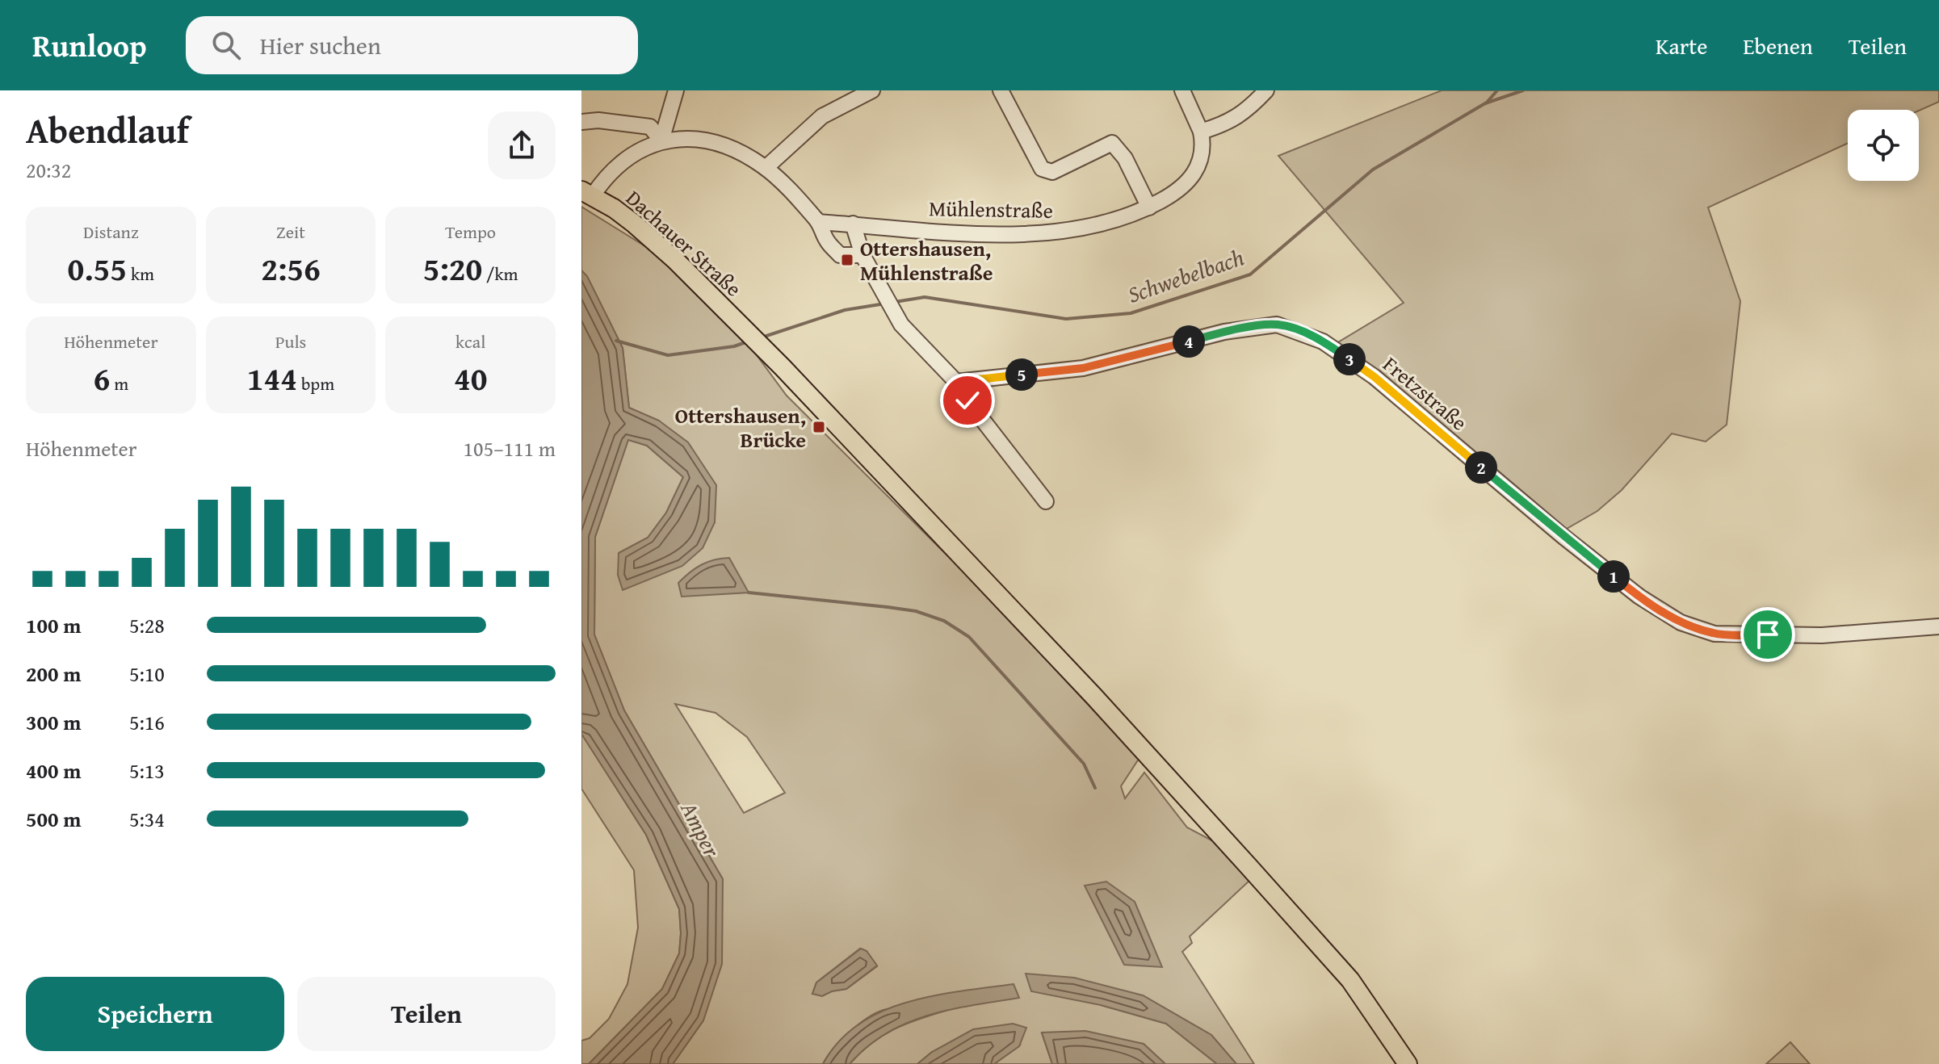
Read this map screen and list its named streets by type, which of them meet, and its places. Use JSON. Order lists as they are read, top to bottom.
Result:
{
  "streets": {
    "main road": ["Dachauer Straße"],
    "street": ["Mühlenstraße", "Fretzstraße"]
  },
  "water": ["Schwebelbach", "Amper"],
  "places": {
    "transit": ["Ottershausen, Mühlenstraße", "Ottershausen, Brücke"]
  },
  "page": {
    "header": "Runloop",
    "search": "Hier suchen",
    "nav": ["Karte", "Ebenen", "Teilen"],
    "heading": ["Abendlauf", "20:32"],
    "stats": [
      ["Distanz", "0.55 km"],
      ["Zeit", "2:56"],
      ["Tempo", "5:20 /km"],
      ["Höhenmeter", "6 m"],
      ["Puls", "144 bpm"],
      ["kcal", "40"]
    ],
    "pins": [
      "4",
      "3",
      "5",
      "2",
      "1"
    ],
    "chart": ["Höhenmeter", "105–111 m"],
    "list": [
      {
        "name": "100 m",
        "note": "5:28"
      },
      {
        "name": "200 m",
        "note": "5:10"
      },
      {
        "name": "300 m",
        "note": "5:16"
      },
      {
        "name": "400 m",
        "note": "5:13"
      },
      {
        "name": "500 m",
        "note": "5:34"
      }
    ],
    "buttons": ["Speichern", "Teilen"]
  }
}
